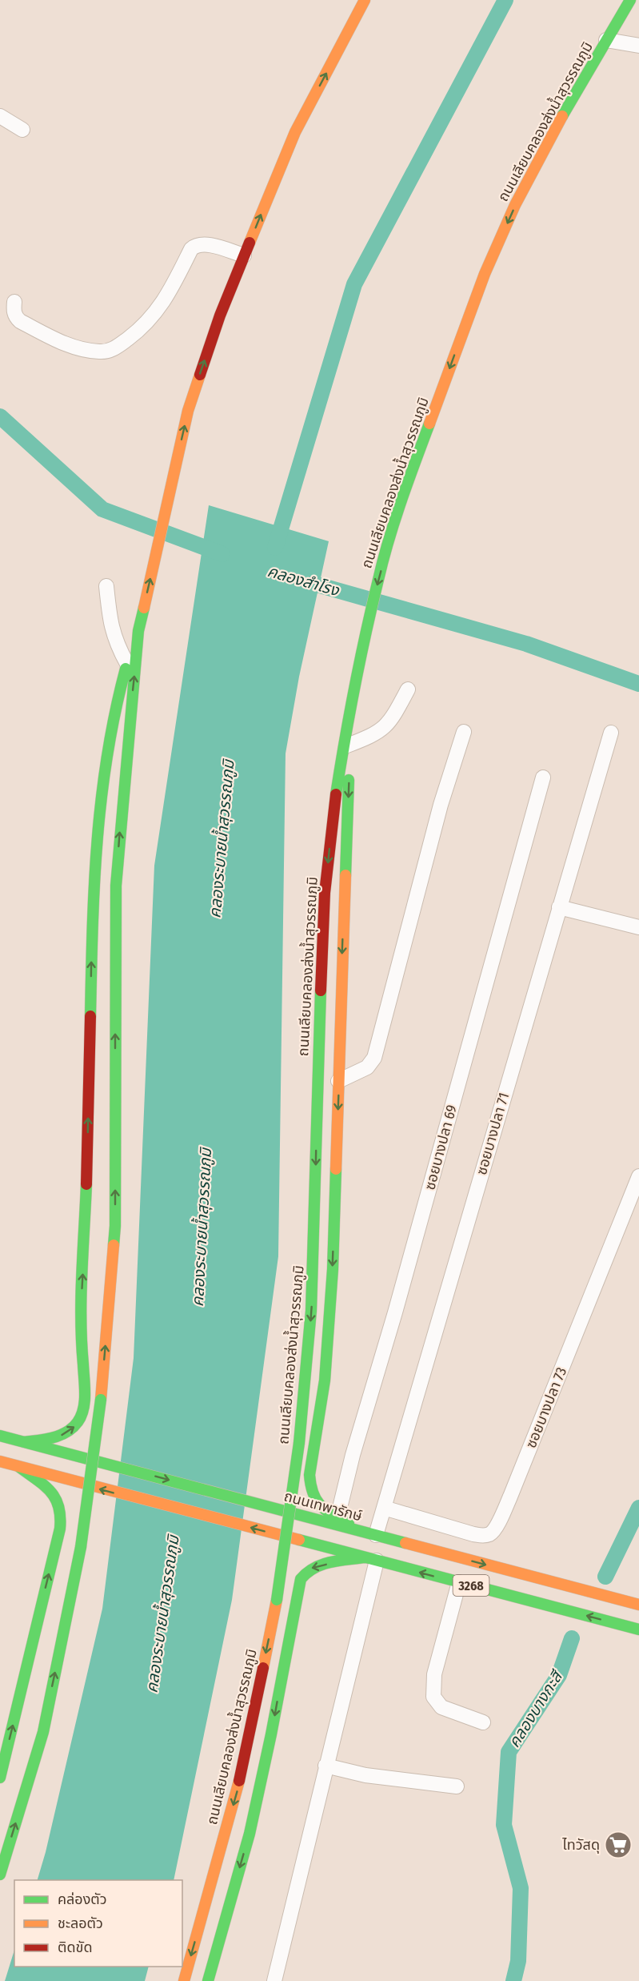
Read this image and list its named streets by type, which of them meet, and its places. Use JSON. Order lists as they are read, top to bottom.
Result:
{
  "streets": {
    "main road": ["ถนนเลียบคลองส่งน้ำสุวรรณภูมิ", "ถนนเทพารักษ์", "3268"],
    "street": ["ซอยบางปลา 71", "ซอยบางปลา 69", "ซอยบางปลา 73"]
  },
  "crossings": [
    ["ซอยบางปลา 71", "ซอยบางปลา 73"],
    ["ซอยบางปลา 71", "ถนนเทพารักษ์"]
  ],
  "water": ["คลองสำโรง", "คลองระบายน้ำสุวรรณภูมิ", "คลองบางกะสี"],
  "places": {
    "supermarket": ["ไทวัสดุ"]
  },
  "legend": ["คล่องตัว", "ชะลอตัว", "ติดขัด"]
}
